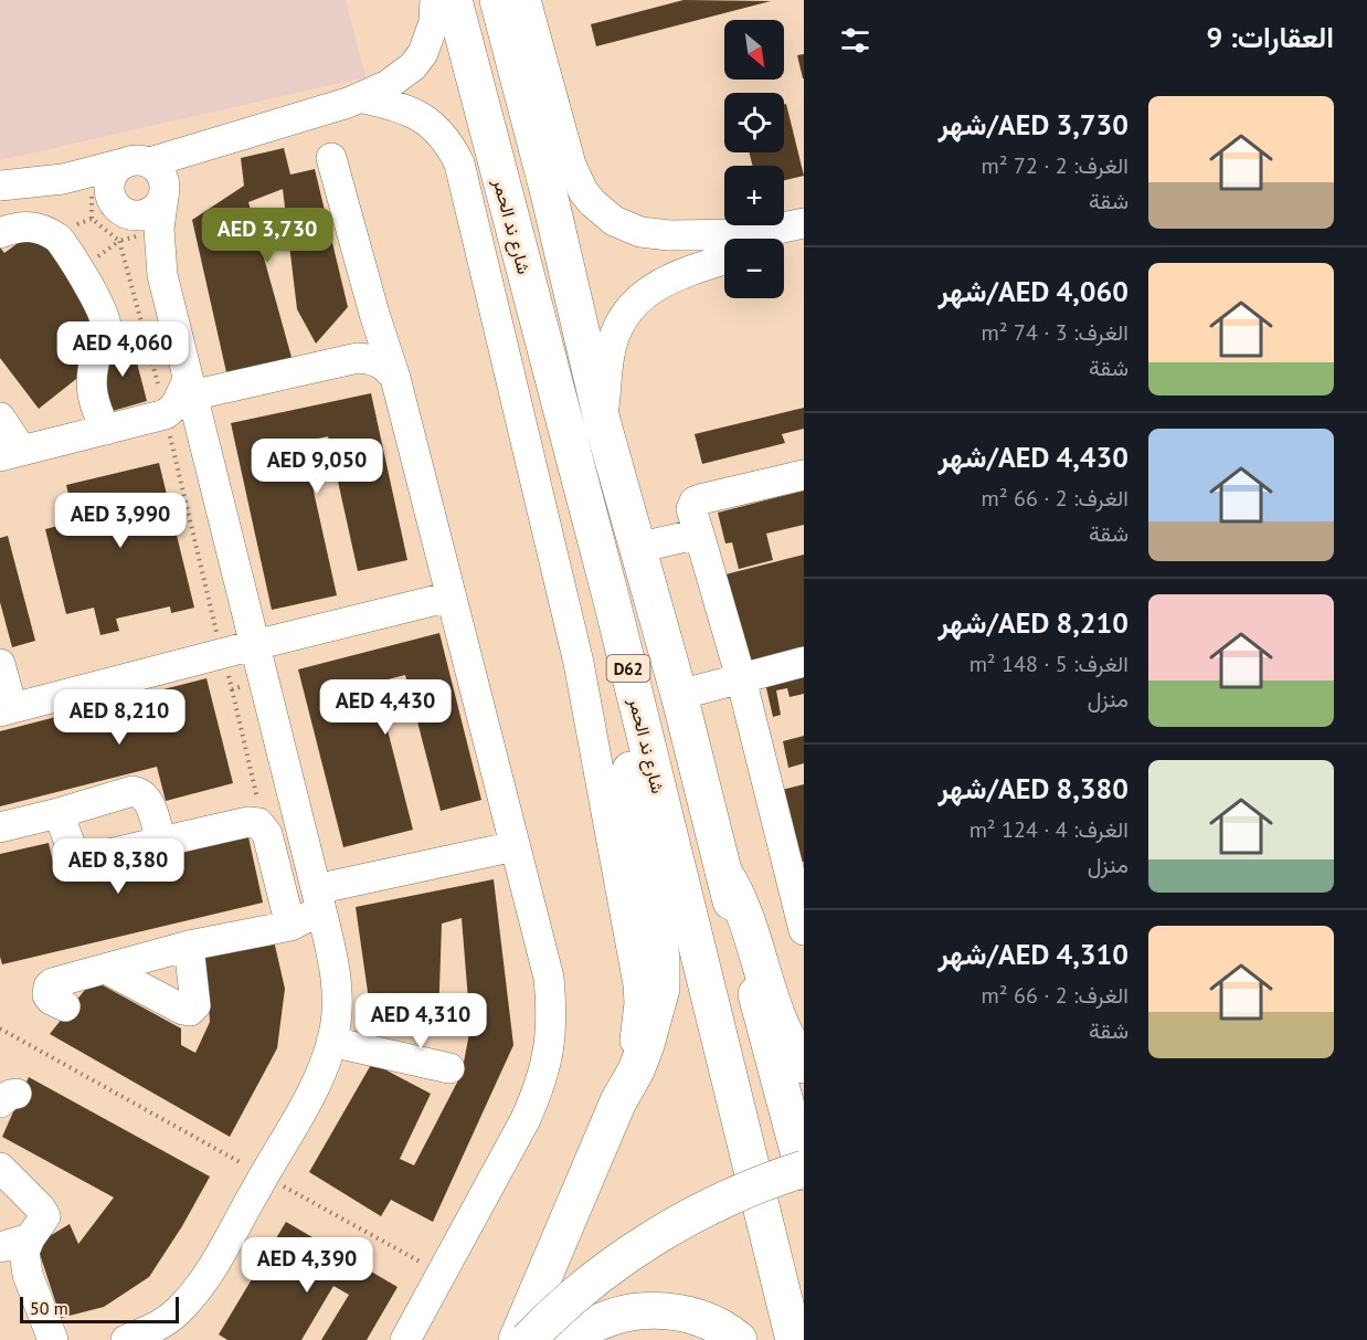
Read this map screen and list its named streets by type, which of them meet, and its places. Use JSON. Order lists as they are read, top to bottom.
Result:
{
  "streets": {
    "main road": ["شارع ند الحمر", "D62"]
  },
  "scale_bar": "50 m",
  "north": "bottom right",
  "page": {
    "heading": "العقارات: 9",
    "map_buttons": ["+", "−"],
    "list": [
      {
        "name": "AED 3,730/شهر",
        "note": "الغرف: 2 · 72 m² · شقة"
      },
      {
        "name": "AED 4,060/شهر",
        "note": "الغرف: 3 · 74 m² · شقة"
      },
      {
        "name": "AED 4,430/شهر",
        "note": "الغرف: 2 · 66 m² · شقة"
      },
      {
        "name": "AED 8,210/شهر",
        "note": "الغرف: 5 · 148 m² · منزل"
      },
      {
        "name": "AED 8,380/شهر",
        "note": "الغرف: 4 · 124 m² · منزل"
      },
      {
        "name": "AED 4,310/شهر",
        "note": "الغرف: 2 · 66 m² · شقة"
      }
    ],
    "price": [
      "AED 3,730",
      "AED 4,060",
      "AED 9,050",
      "AED 3,990",
      "AED 4,430",
      "AED 8,210",
      "AED 8,380",
      "AED 4,310",
      "AED 4,390"
    ],
    "scale": "50 m"
  }
}
